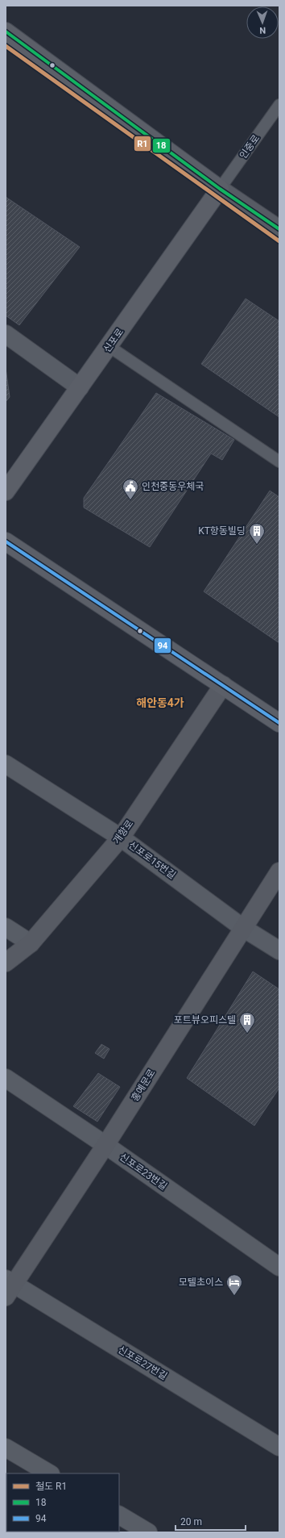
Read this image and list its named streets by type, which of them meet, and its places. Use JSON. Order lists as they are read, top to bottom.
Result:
{
  "streets": {
    "main road": ["신포로"],
    "street": [
      "개항로",
      "신포로15번길",
      "홍예문로",
      "신포로23번길",
      "신포로27번길"
    ],
    "lane": ["인중로"]
  },
  "crossings": [
    ["인중로", "신포로"],
    ["개항로", "신포로15번길"],
    ["신포로15번길", "홍예문로"],
    ["홍예문로", "신포로23번길"],
    ["홍예문로", "신포로27번길"]
  ],
  "districts": ["해안동4가"],
  "places": {
    "public building": ["인천중동우체국"],
    "building": ["KT항동빌딩", "포트뷰오피스텔"],
    "hotel": ["모텔초이스"]
  },
  "lines": ["transit line 18", "rail line R1", "transit line 94"],
  "legend": ["철도 R1", "18", "94"],
  "scale_bar": "20 m",
  "north": "bottom"
}
